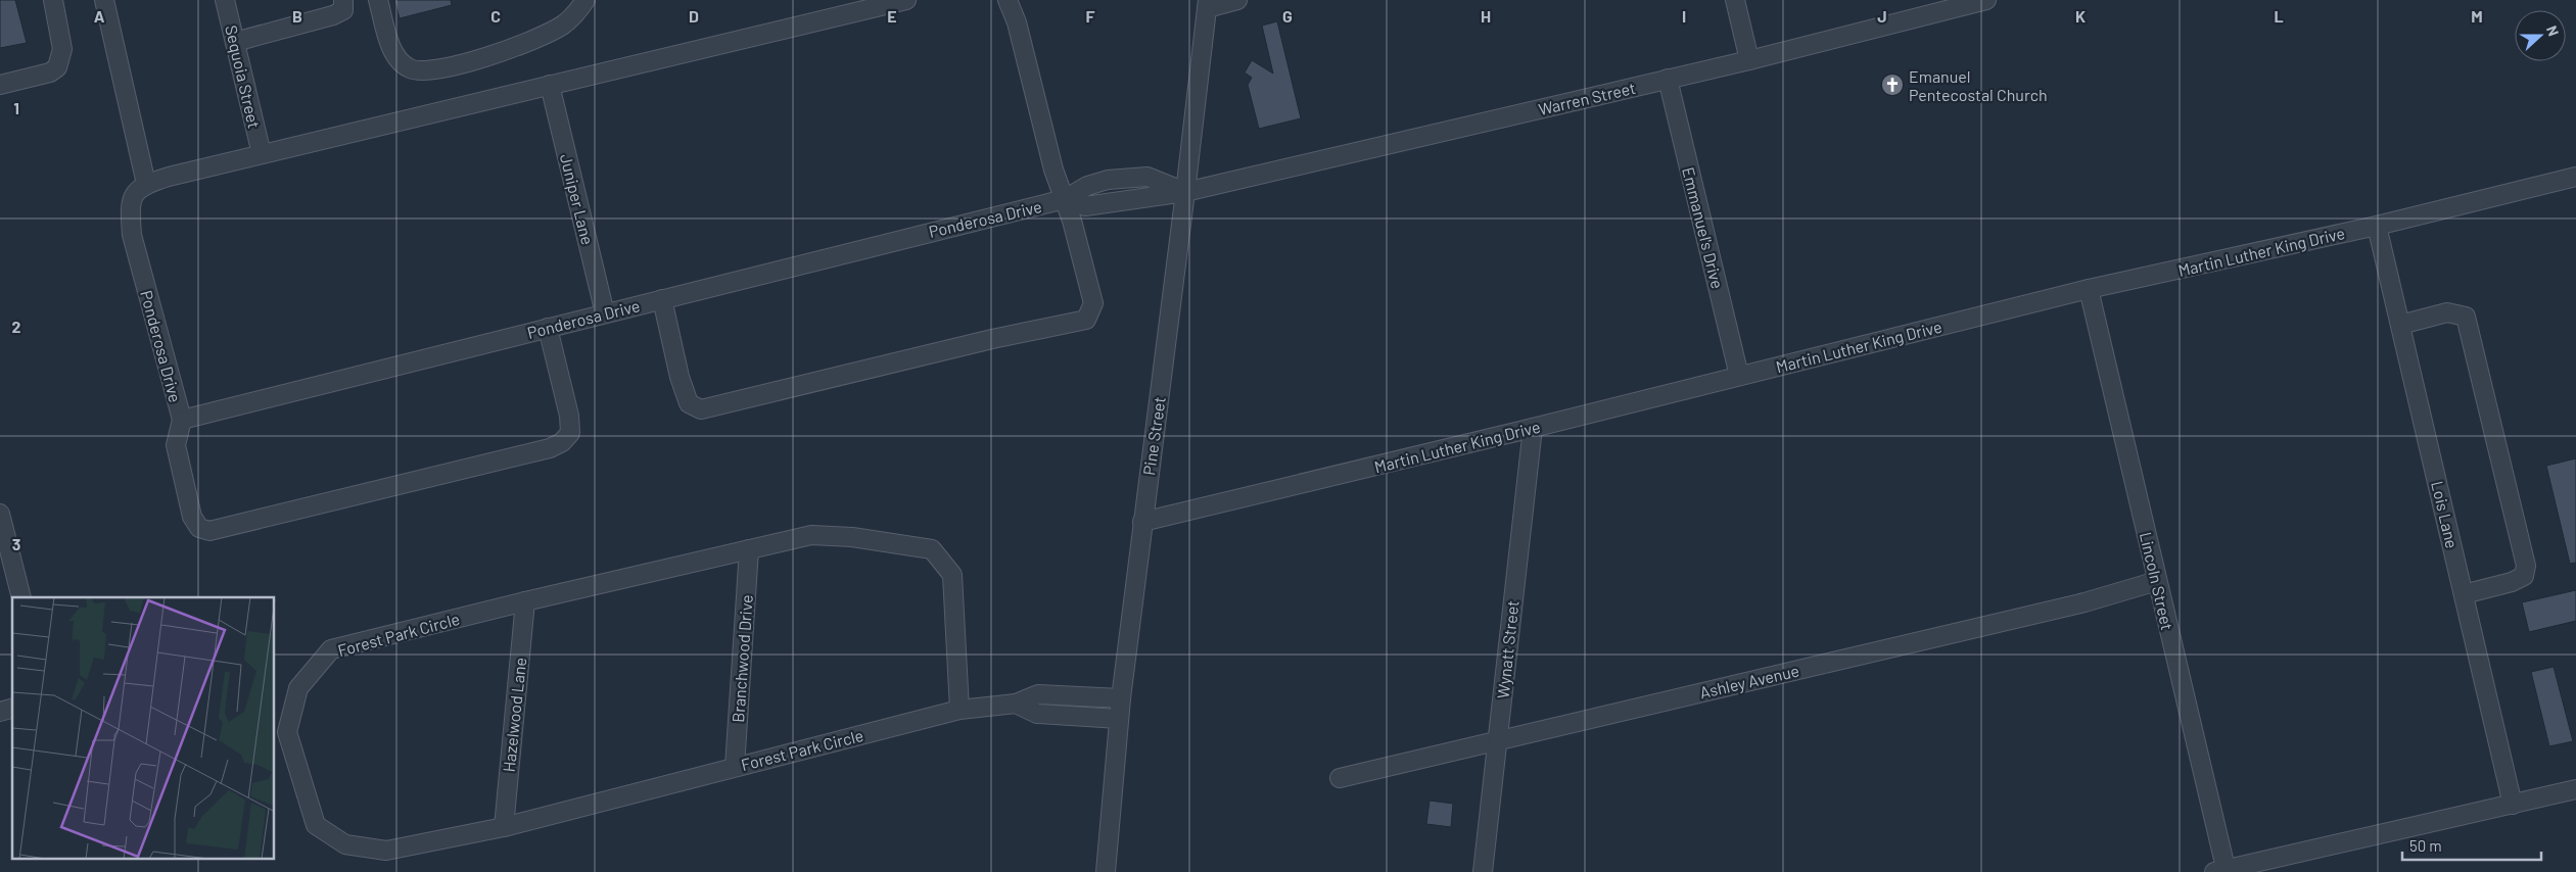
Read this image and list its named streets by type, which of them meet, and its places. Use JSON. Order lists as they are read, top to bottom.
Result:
{
  "streets": {
    "street": [
      "Sequoia Street",
      "Warren Street",
      "Juniper Lane",
      "Ponderosa Drive",
      "Emmanuel's Drive",
      "Martin Luther King Drive",
      "Pine Street",
      "Lois Lane",
      "Lincoln Street",
      "Forest Park Circle",
      "Wynatt Street",
      "Branchwood Drive",
      "Ashley Avenue",
      "Hazelwood Lane"
    ]
  },
  "crossings": [
    ["Warren Street", "Ponderosa Drive"],
    ["Warren Street", "Emmanuel's Drive"],
    ["Warren Street", "Pine Street"],
    ["Juniper Lane", "Ponderosa Drive"],
    ["Ponderosa Drive", "Pine Street"],
    ["Emmanuel's Drive", "Martin Luther King Drive"],
    ["Martin Luther King Drive", "Pine Street"],
    ["Martin Luther King Drive", "Lois Lane"],
    ["Martin Luther King Drive", "Lincoln Street"],
    ["Martin Luther King Drive", "Wynatt Street"],
    ["Pine Street", "Forest Park Circle"],
    ["Lincoln Street", "Ashley Avenue"],
    ["Forest Park Circle", "Branchwood Drive"],
    ["Forest Park Circle", "Hazelwood Lane"],
    ["Wynatt Street", "Ashley Avenue"]
  ],
  "places": {
    "church": ["Emanuel Pentecostal Church"]
  },
  "scale_bar": "50 m",
  "north": "right",
  "grid": {
    "columns": [
      "A",
      "B",
      "C",
      "D",
      "E",
      "F",
      "G",
      "H",
      "I",
      "J",
      "K",
      "L",
      "M"
    ],
    "rows": ["1", "2", "3"]
  }
}
